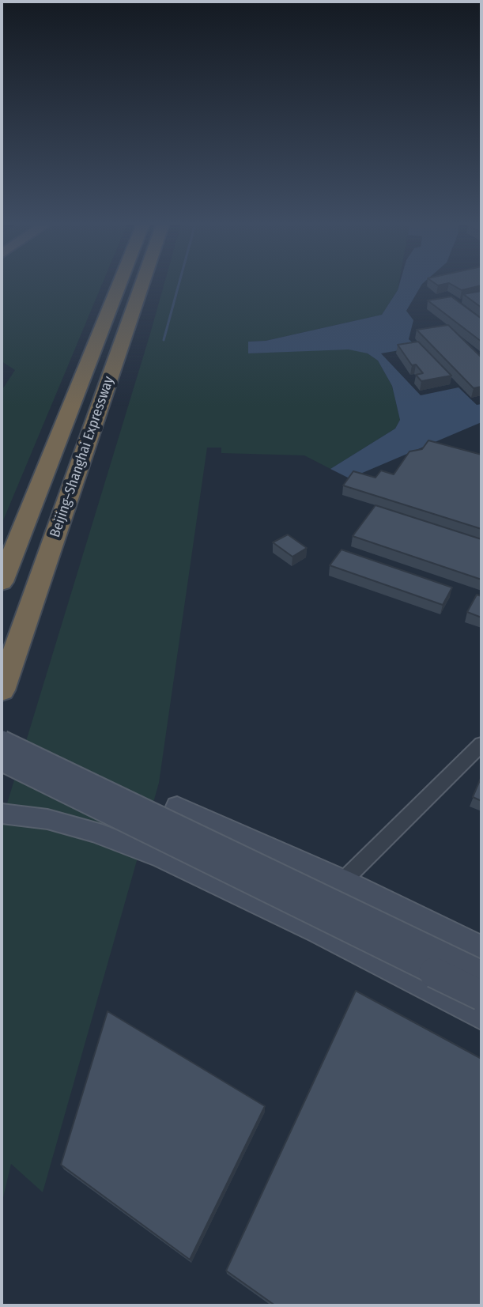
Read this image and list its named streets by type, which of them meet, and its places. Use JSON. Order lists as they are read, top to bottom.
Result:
{
  "streets": {
    "highway": ["Beijing–Shanghai Expressway"]
  }
}
